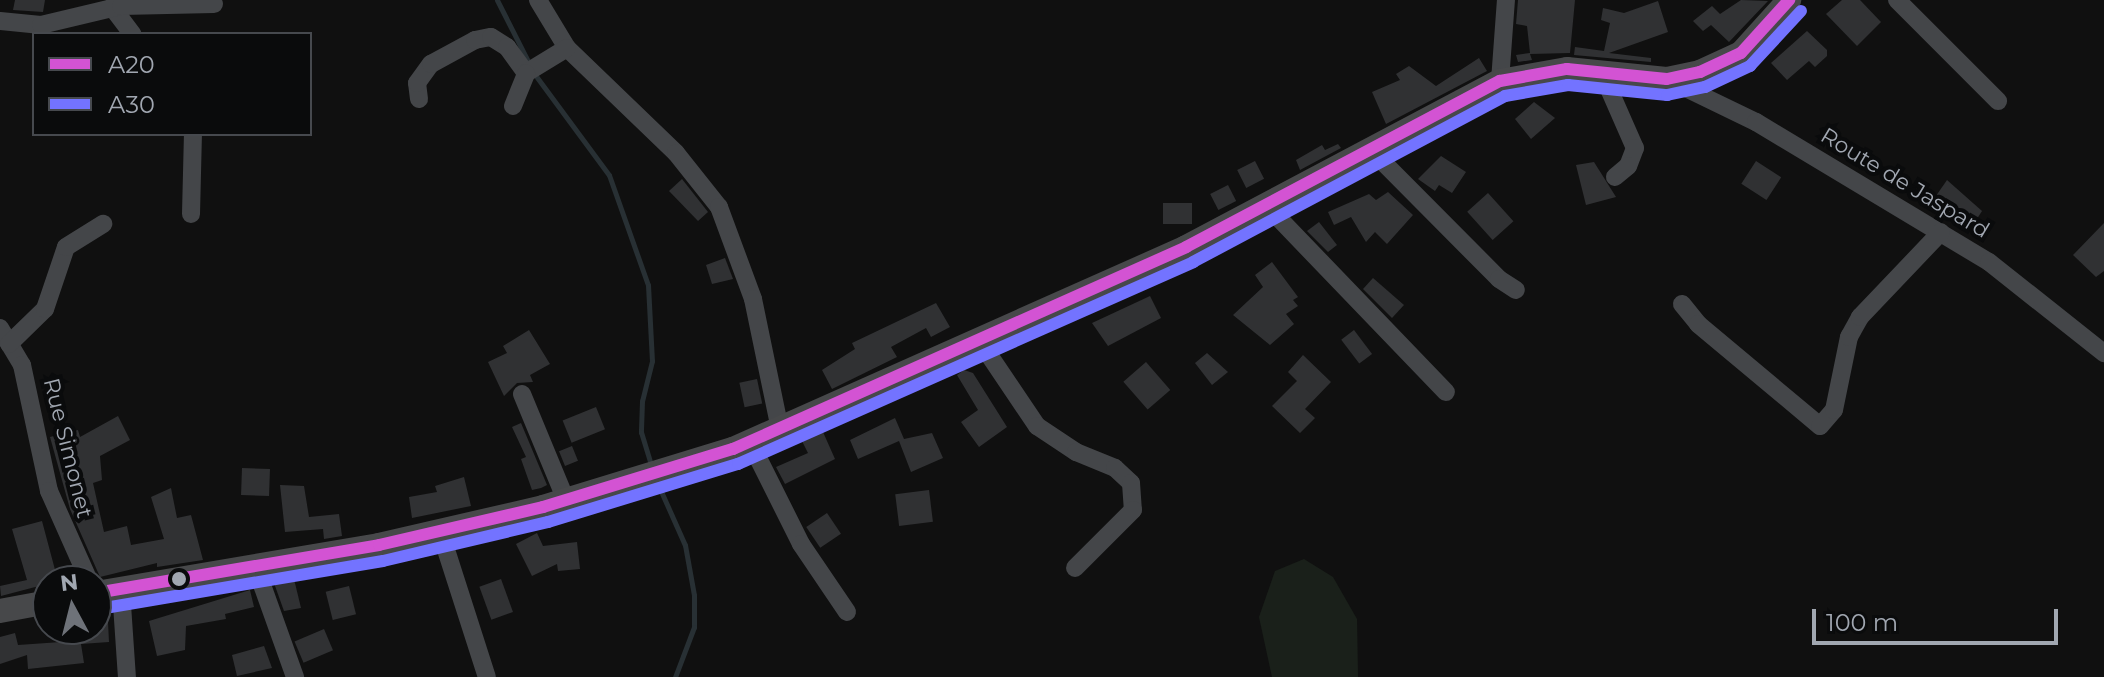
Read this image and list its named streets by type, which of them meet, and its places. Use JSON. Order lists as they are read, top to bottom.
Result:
{
  "streets": {
    "street": ["Route de Jaspard", "Rue Simonet"]
  },
  "lines": ["transit line A20", "transit line A30"],
  "legend": ["A20", "A30"],
  "scale_bar": "100 m",
  "north": "top"
}
